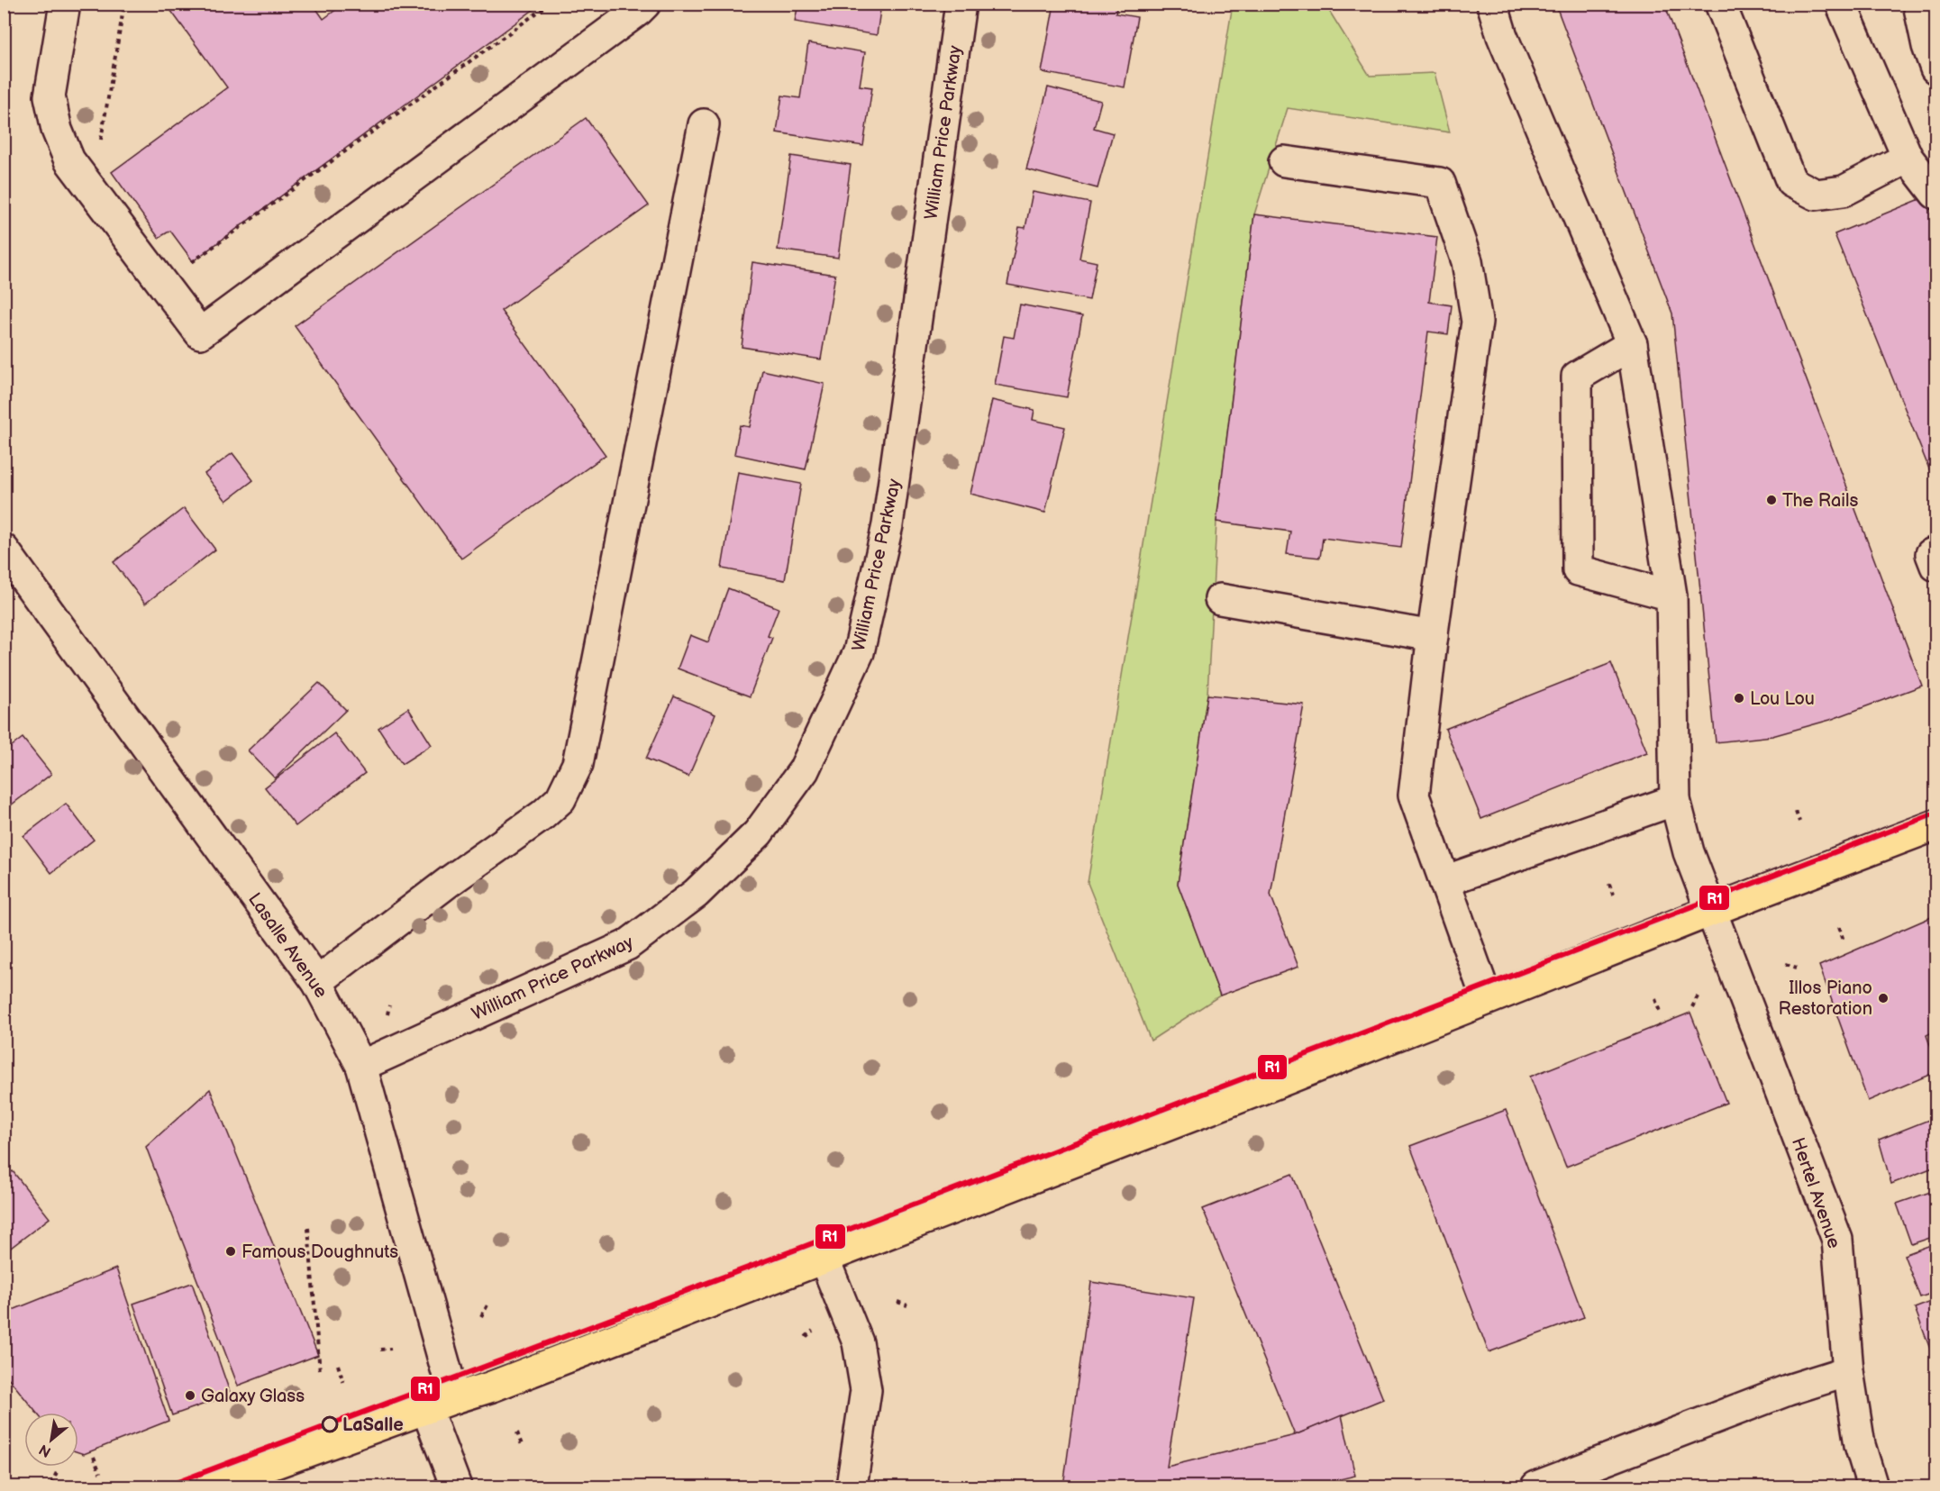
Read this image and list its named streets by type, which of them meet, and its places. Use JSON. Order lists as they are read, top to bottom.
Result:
{
  "streets": {
    "street": ["William Price Parkway", "Lasalle Avenue", "Hertel Avenue"]
  },
  "crossings": [
    ["William Price Parkway", "Lasalle Avenue"]
  ],
  "places": [
    "The Rails",
    "Lou Lou",
    "Illos Piano Restoration",
    "Famous Doughnuts",
    "Galaxy Glass",
    "LaSalle"
  ],
  "lines": ["transit line R1"],
  "north": "bottom left"
}
